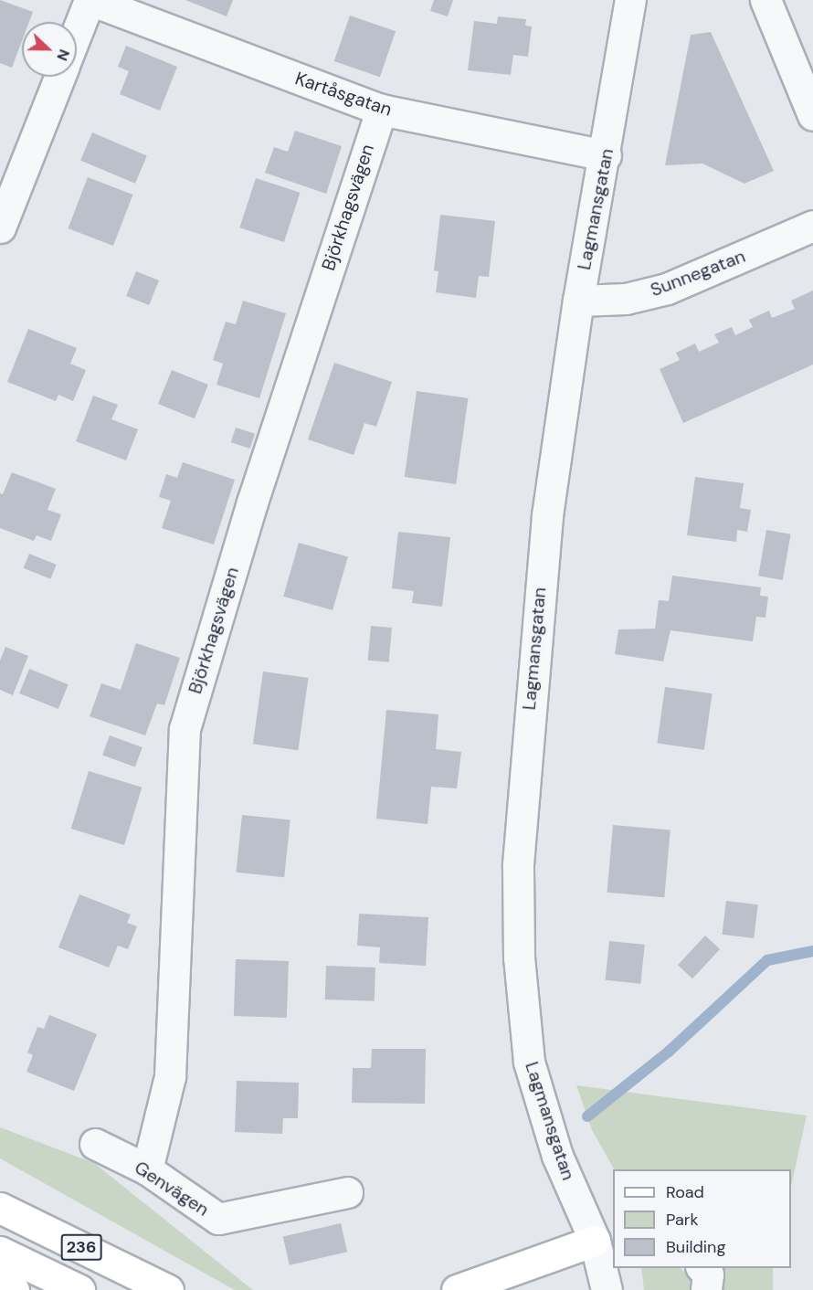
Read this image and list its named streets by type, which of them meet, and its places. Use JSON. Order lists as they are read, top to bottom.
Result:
{
  "streets": {
    "main road": ["236"],
    "street": [
      "Kartåsgatan",
      "Björkhagsvägen",
      "Lagmansgatan",
      "Sunnegatan",
      "Genvägen"
    ]
  },
  "crossings": [
    ["Kartåsgatan", "Björkhagsvägen"],
    ["Kartåsgatan", "Lagmansgatan"],
    ["Björkhagsvägen", "Genvägen"],
    ["Lagmansgatan", "Sunnegatan"]
  ],
  "legend": ["Road", "Park", "Building"],
  "north": "right"
}
